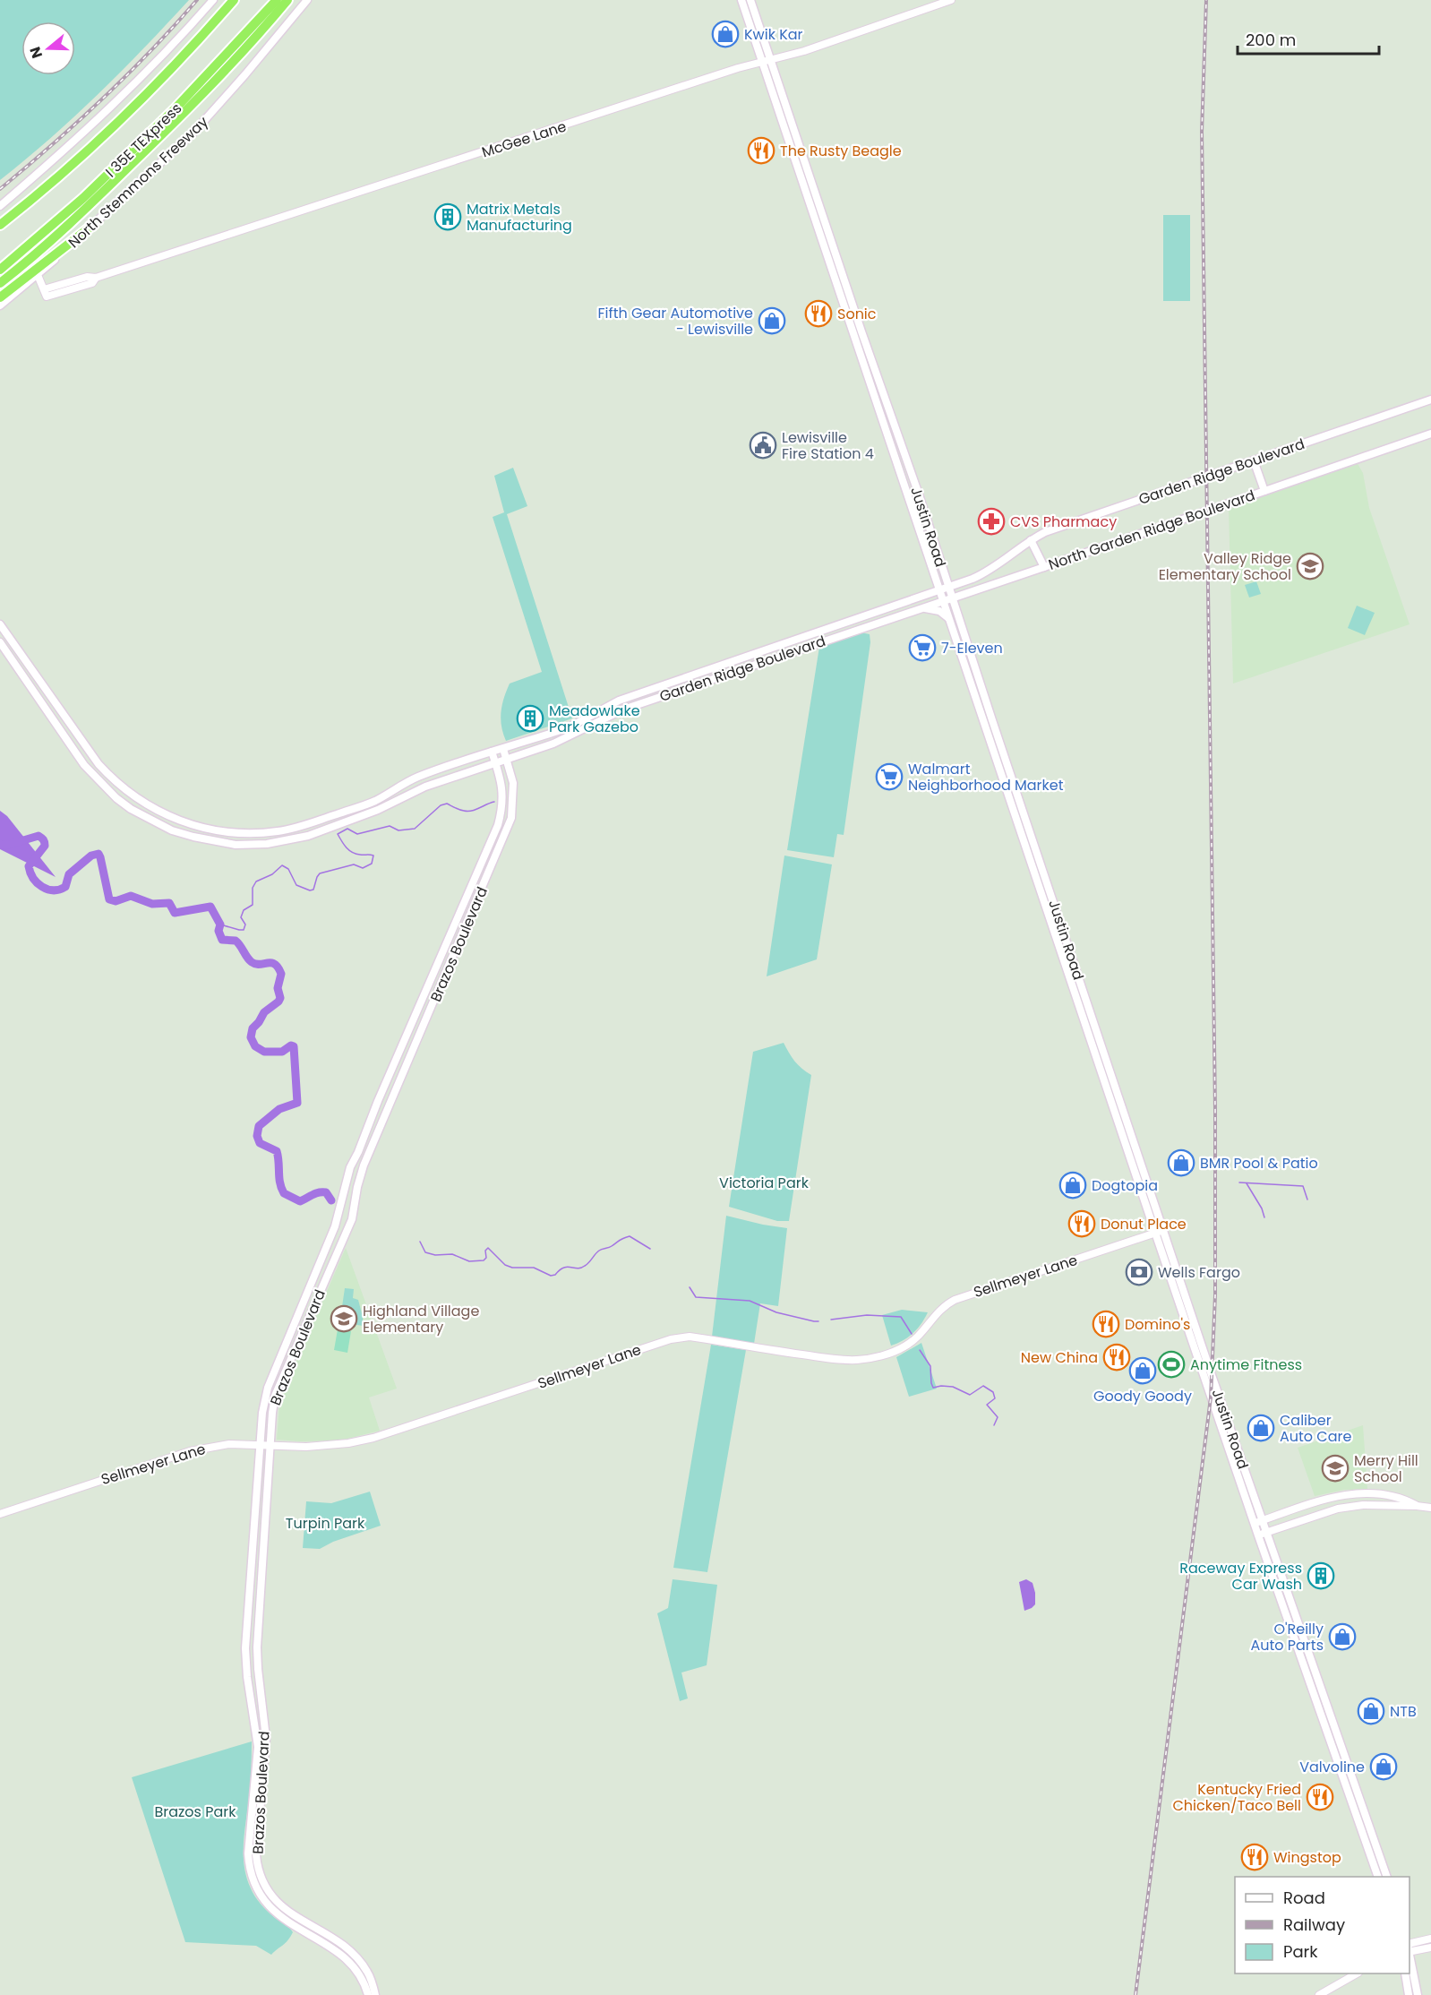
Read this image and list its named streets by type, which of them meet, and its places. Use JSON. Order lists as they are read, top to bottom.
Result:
{
  "streets": {
    "highway": ["I 35E TEXpress", "North Stemmons Freeway"],
    "main road": [
      "Garden Ridge Boulevard",
      "Justin Road",
      "North Garden Ridge Boulevard",
      "Brazos Boulevard"
    ],
    "street": ["McGee Lane", "Sellmeyer Lane"]
  },
  "crossings": [
    ["McGee Lane", "North Stemmons Freeway"],
    ["McGee Lane", "Justin Road"],
    ["Garden Ridge Boulevard", "Justin Road"],
    ["Garden Ridge Boulevard", "North Garden Ridge Boulevard"],
    ["Garden Ridge Boulevard", "Brazos Boulevard"],
    ["Justin Road", "North Garden Ridge Boulevard"],
    ["Justin Road", "Sellmeyer Lane"],
    ["Brazos Boulevard", "Sellmeyer Lane"]
  ],
  "parks": ["Victoria Park", "Turpin Park", "Brazos Park"],
  "places": {
    "shop": [
      "Kwik Kar",
      "Fifth Gear Automotive - Lewisville",
      "BMR Pool & Patio",
      "Dogtopia",
      "Goody Goody",
      "Caliber Auto Care",
      "O'Reilly Auto Parts",
      "NTB",
      "Valvoline"
    ],
    "restaurant": [
      "The Rusty Beagle",
      "Sonic",
      "Donut Place",
      "Domino's",
      "New China",
      "Kentucky Fried Chicken/Taco Bell",
      "Wingstop"
    ],
    "building": ["Matrix Metals Manufacturing", "Meadowlake Park Gazebo", "Raceway Express Car Wash"],
    "public building": ["Lewisville Fire Station 4"],
    "pharmacy": ["CVS Pharmacy"],
    "school or university": ["Valley Ridge Elementary School", "Highland Village Elementary", "Merry Hill School"],
    "supermarket": ["7-Eleven", "Walmart Neighborhood Market"],
    "bank": ["Wells Fargo"],
    "sports": ["Anytime Fitness"]
  },
  "legend": ["Road", "Railway", "Park"],
  "scale_bar": "200 m",
  "north": "left"
}
